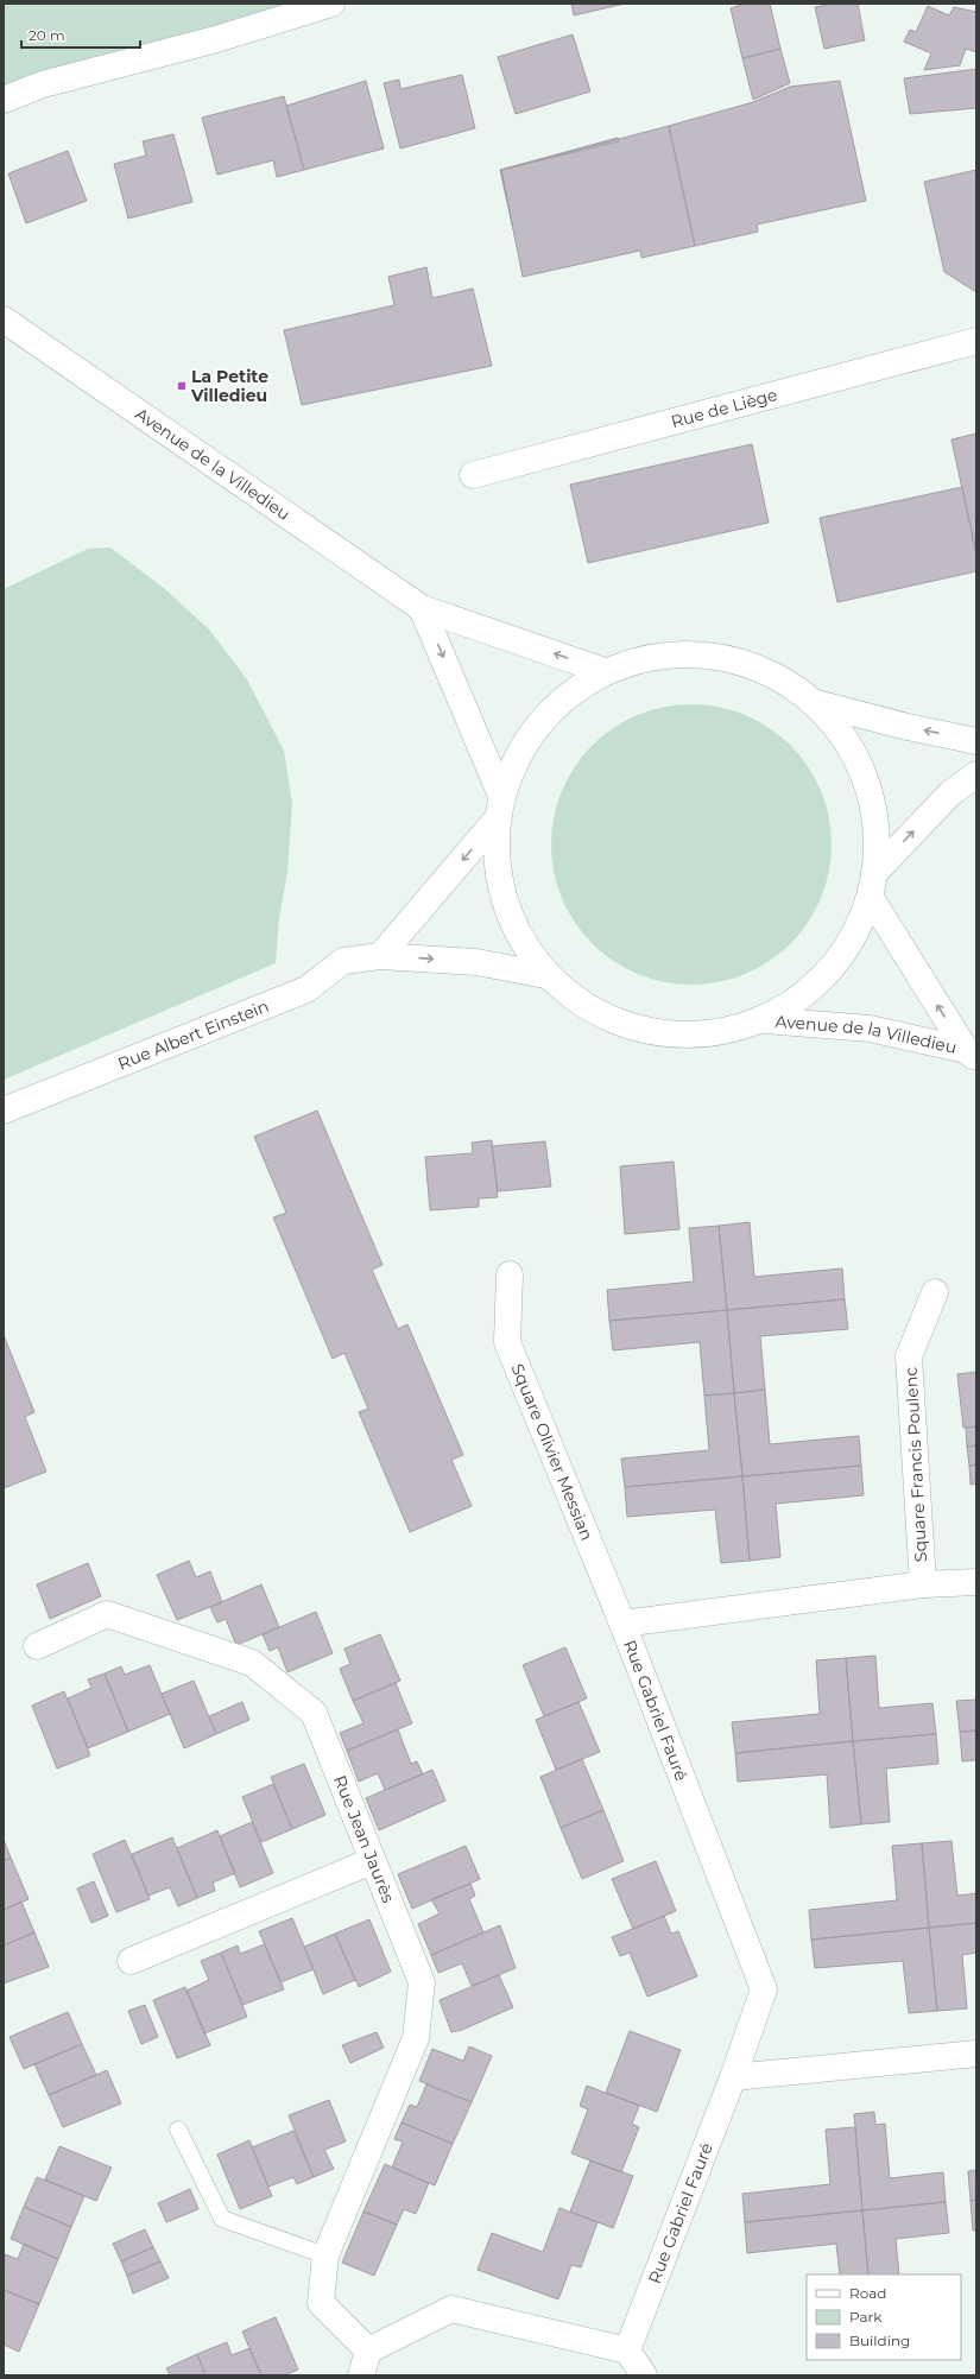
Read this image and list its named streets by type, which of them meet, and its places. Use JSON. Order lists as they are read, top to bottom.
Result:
{
  "streets": {
    "street": [
      "Rue de Liège",
      "Avenue de la Villedieu",
      "Rue Albert Einstein",
      "Square Olivier Messian",
      "Square Francis Poulenc",
      "Rue Gabriel Fauré",
      "Rue Jean Jaurès"
    ]
  },
  "crossings": [
    ["Square Olivier Messian", "Rue Gabriel Fauré"],
    ["Square Francis Poulenc", "Rue Gabriel Fauré"]
  ],
  "places": {
    "transit": ["La Petite Villedieu"]
  },
  "legend": ["Road", "Park", "Building"],
  "scale_bar": "20 m"
}
